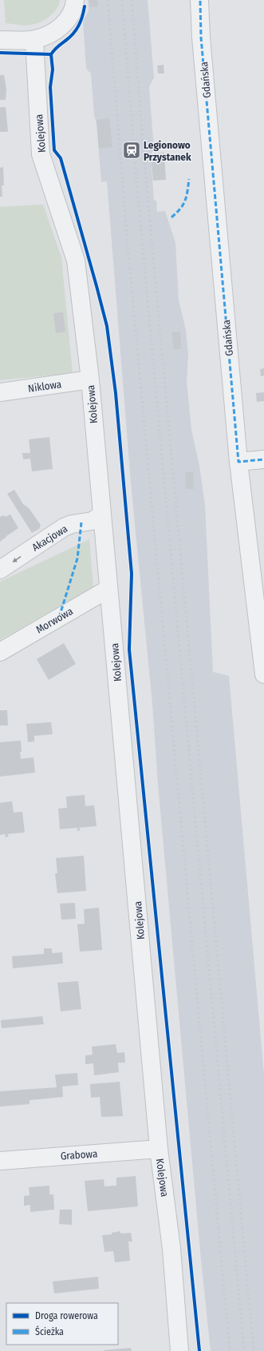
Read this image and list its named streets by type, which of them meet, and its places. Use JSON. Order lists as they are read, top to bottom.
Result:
{
  "streets": {
    "street": [
      "Gdańska",
      "Kolejowa",
      "Niklowa",
      "Akacjowa",
      "Morwowa",
      "Grabowa"
    ]
  },
  "crossings": [
    ["Kolejowa", "Niklowa"],
    ["Kolejowa", "Akacjowa"],
    ["Kolejowa", "Morwowa"],
    ["Kolejowa", "Grabowa"]
  ],
  "one_way": ["Akacjowa"],
  "places": {
    "station": ["Legionowo Przystanek"]
  },
  "legend": ["Droga rowerowa", "Ścieżka"]
}
